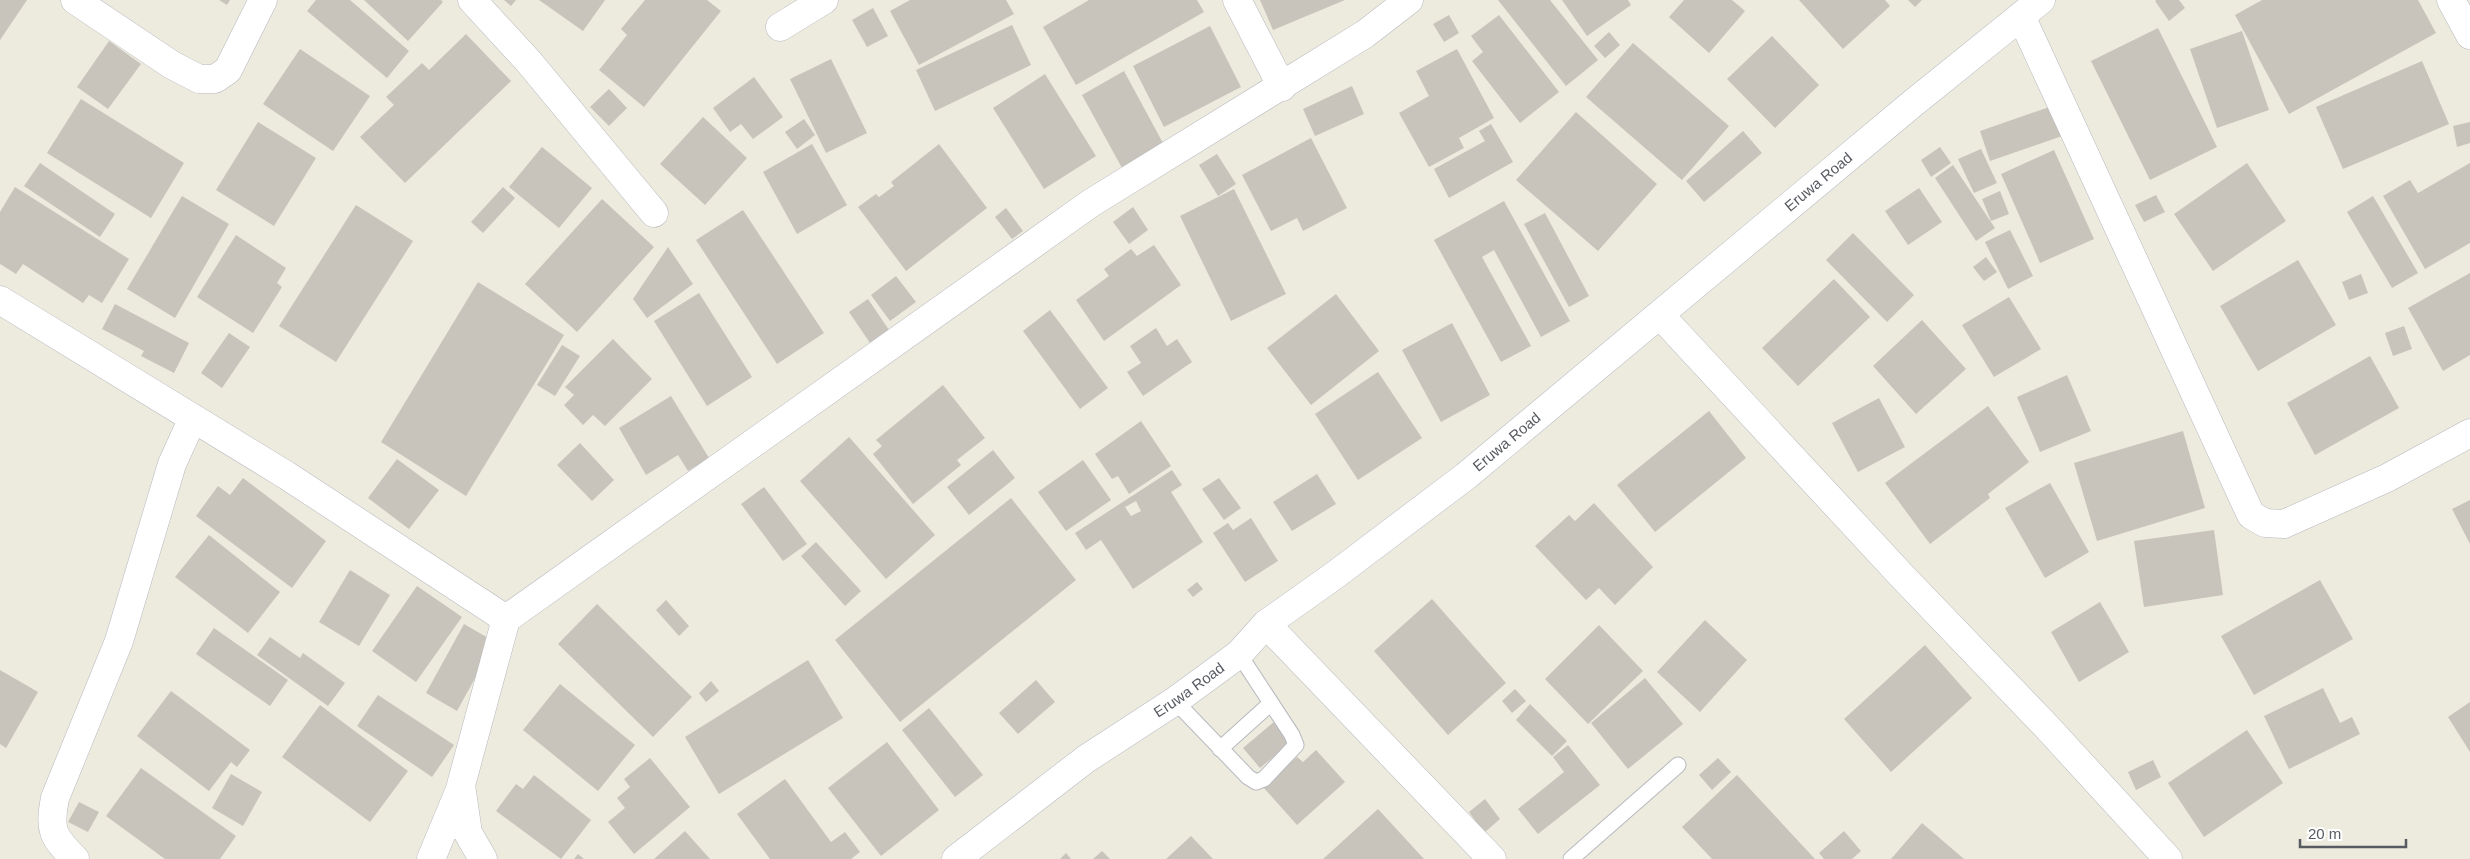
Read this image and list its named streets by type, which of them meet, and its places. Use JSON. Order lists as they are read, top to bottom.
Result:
{
  "streets": {
    "street": ["Eruwa Road"]
  },
  "scale_bar": "20 m"
}
